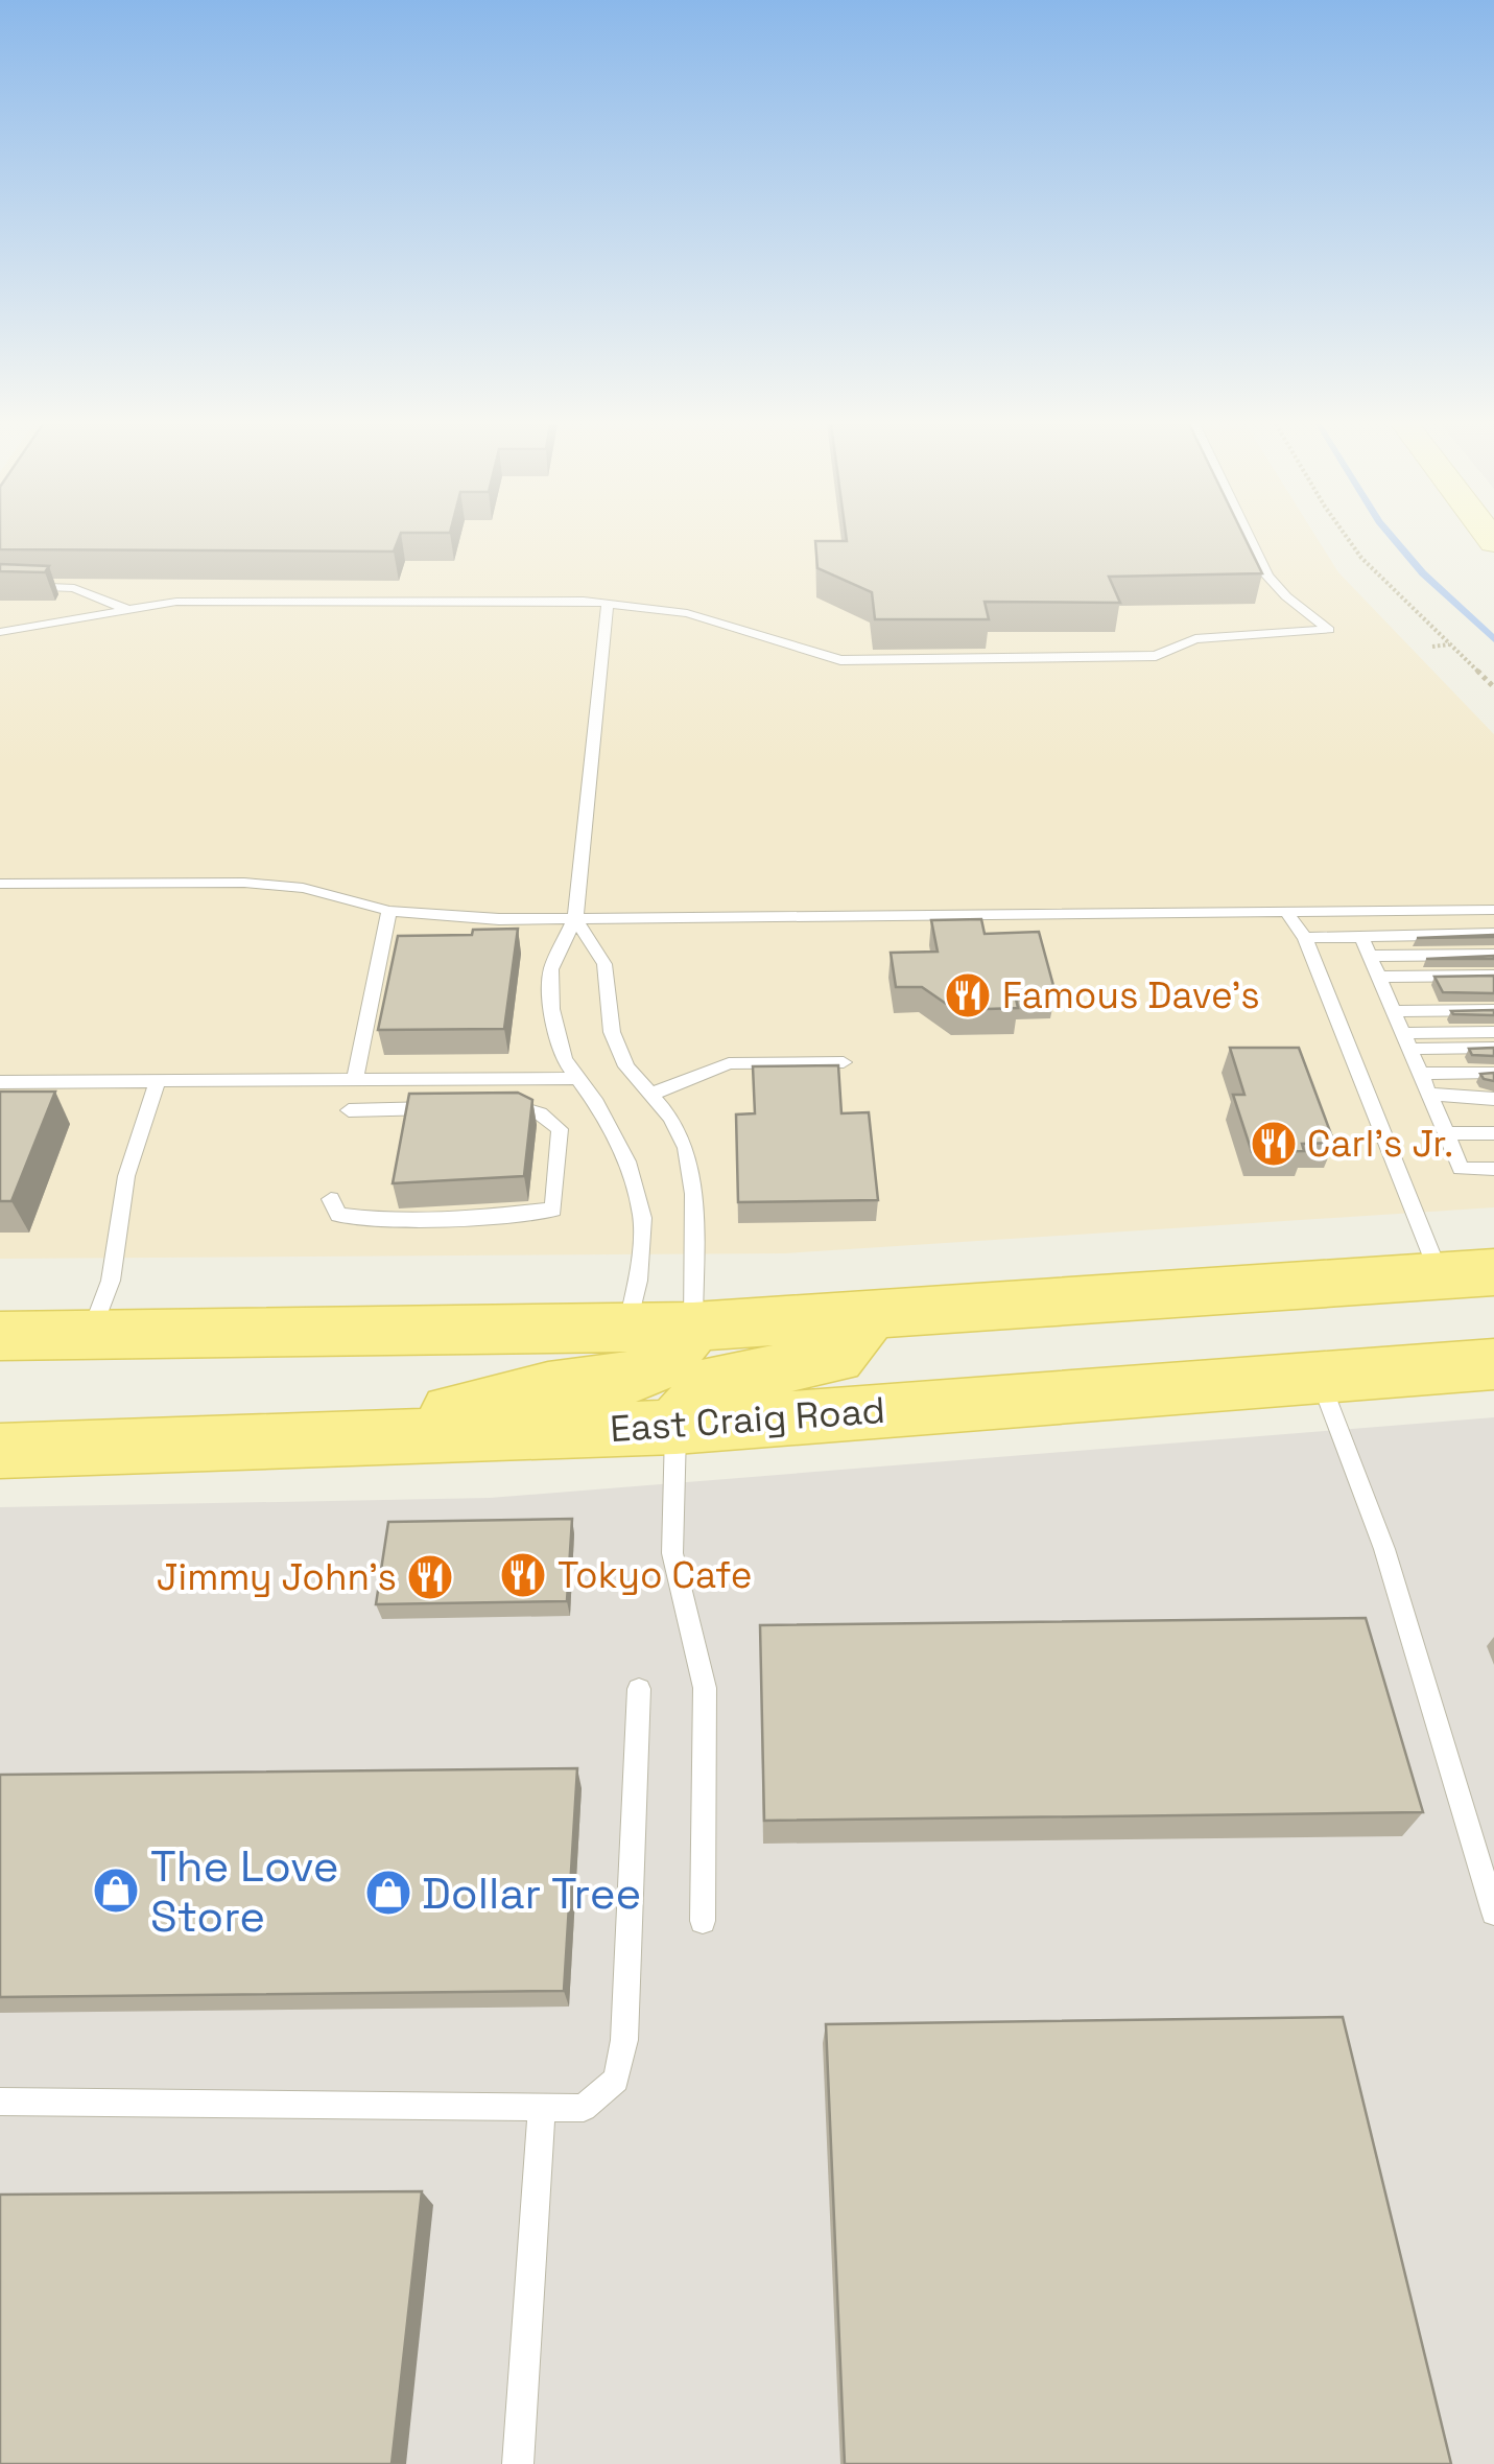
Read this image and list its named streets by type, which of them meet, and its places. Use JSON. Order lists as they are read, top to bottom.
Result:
{
  "streets": {
    "main road": ["East Craig Road"]
  },
  "places": {
    "restaurant": [
      "Famous Dave's",
      "Carl's Jr.",
      "Tokyo Cafe",
      "Jimmy John's"
    ],
    "shop": ["The Love Store", "Dollar Tree"]
  }
}
